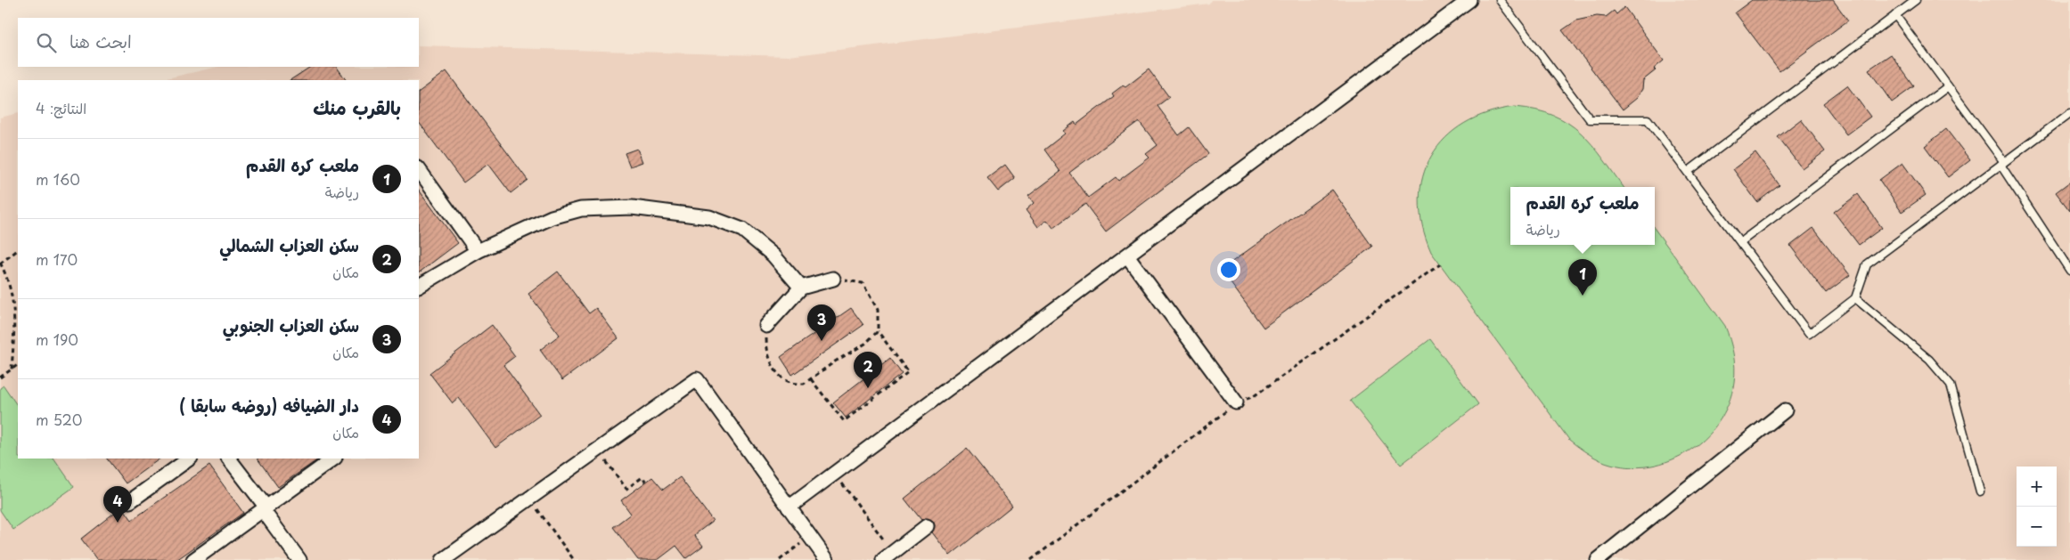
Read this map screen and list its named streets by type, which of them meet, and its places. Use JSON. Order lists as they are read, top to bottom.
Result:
{
  "page": {
    "search": "ابحث هنا",
    "heading": ["بالقرب منك", "النتائج: 4"],
    "list": [
      {
        "mark": "1",
        "name": "ملعب كره القدم",
        "note": "رياضة",
        "value": "160 m"
      },
      {
        "mark": "2",
        "name": "سكن العزاب الشمالي",
        "note": "مكان",
        "value": "170 m"
      },
      {
        "mark": "3",
        "name": "سكن العزاب الجنوبي",
        "note": "مكان",
        "value": "190 m"
      },
      {
        "mark": "4",
        "name": "دار الضيافه (روضه سابقا )",
        "note": "مكان",
        "value": "520 m"
      }
    ],
    "popup": ["ملعب كره القدم", "رياضة"],
    "pins": [
      "1",
      "3",
      "2",
      "4"
    ],
    "map_buttons": ["+", "−"]
  }
}
